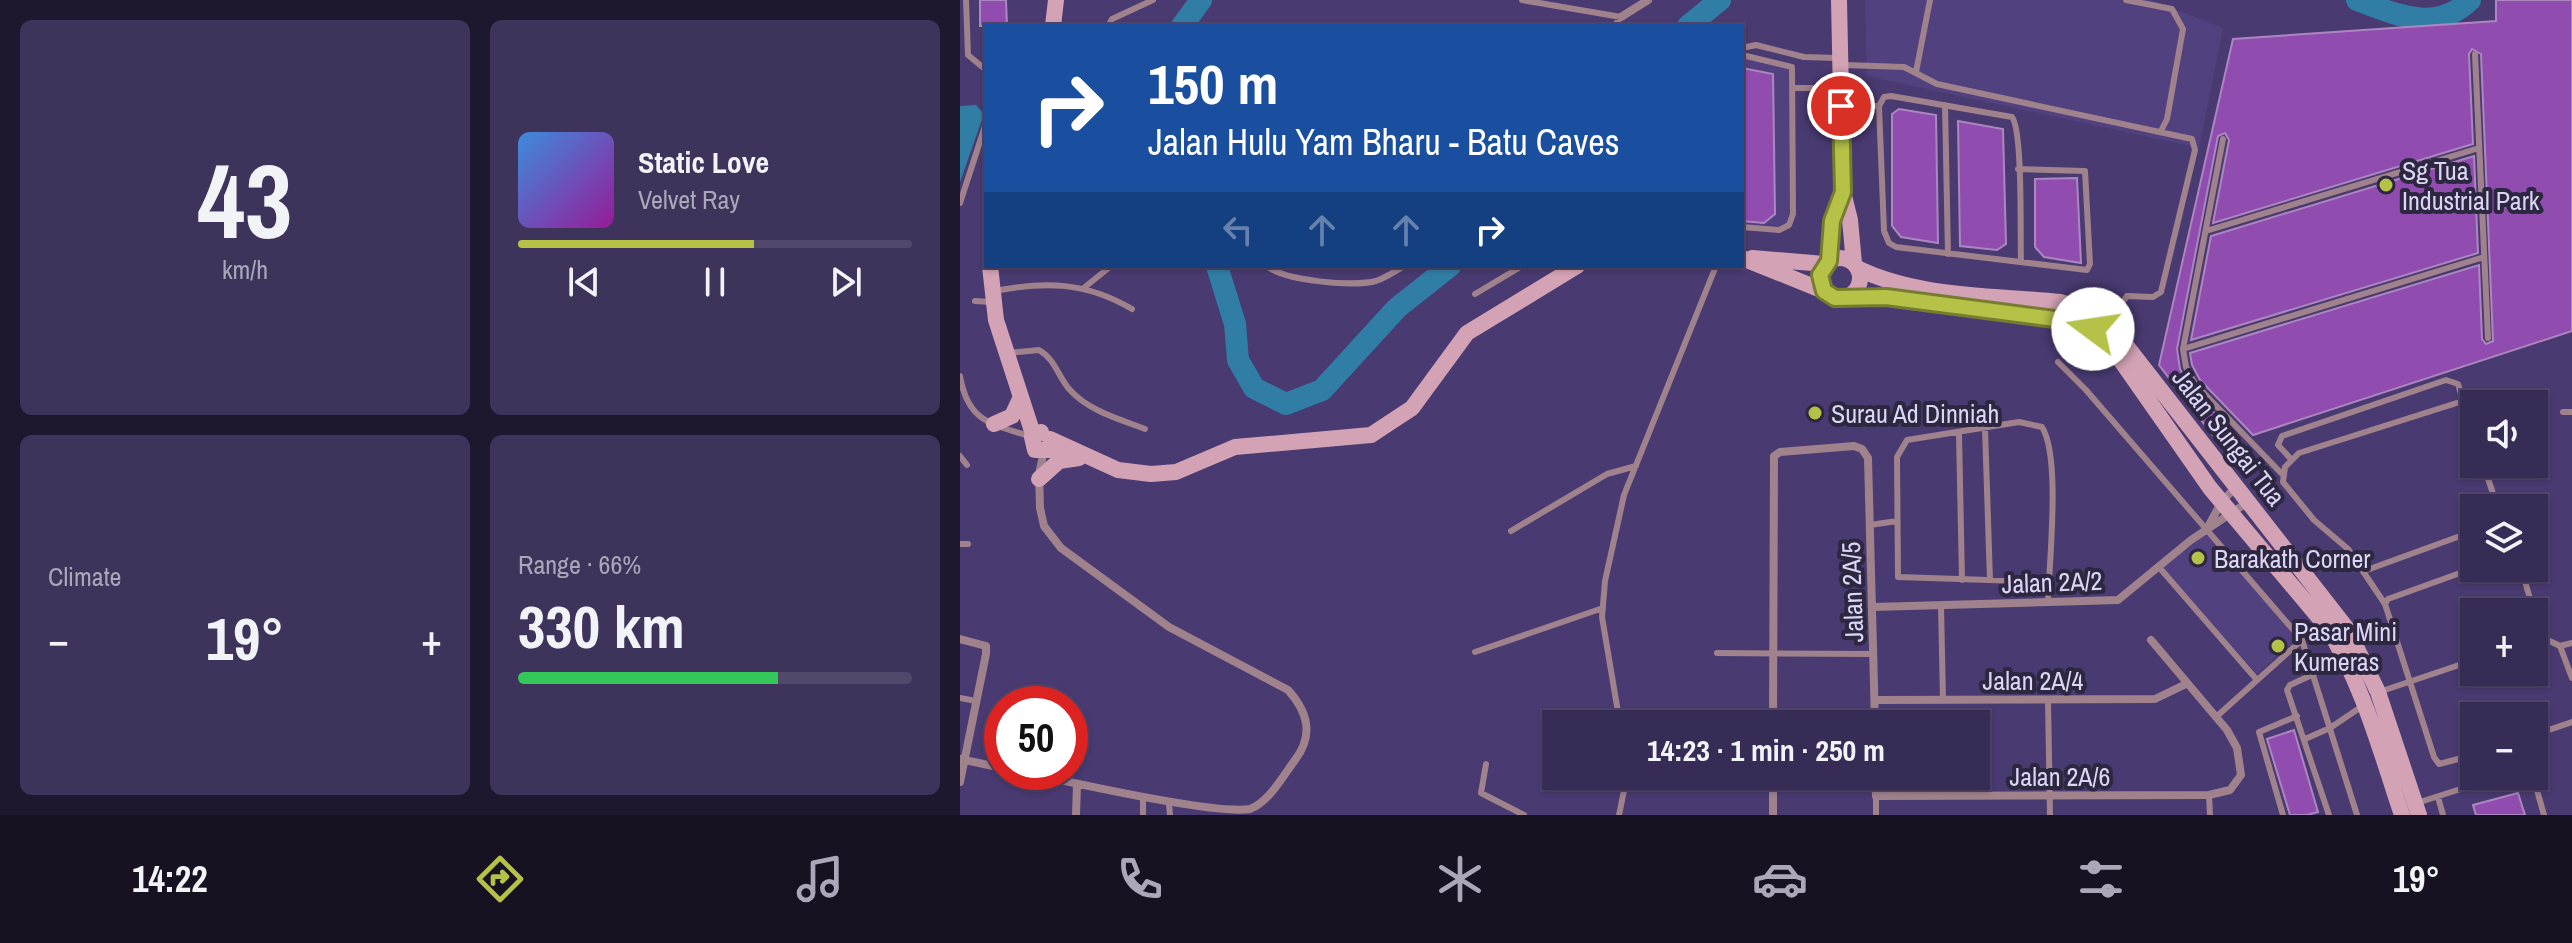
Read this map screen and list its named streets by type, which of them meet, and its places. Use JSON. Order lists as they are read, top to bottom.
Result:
{
  "streets": {
    "main road": ["Jalan Sungai Tua"],
    "street": [
      "Jalan 2A/2",
      "Jalan 2A/5",
      "Jalan 2A/4",
      "Jalan 2A/6"
    ]
  },
  "crossings": [
    ["Jalan Sungai Tua", "Jalan 2A/2"],
    ["Jalan 2A/2", "Jalan 2A/5"],
    ["Jalan 2A/5", "Jalan 2A/4"]
  ],
  "places": [
    "Sg Tua Industrial Park",
    "Surau Ad Dinniah",
    "Barakath Corner",
    "Pasar Mini Kumeras"
  ],
  "page": {
    "tile": [
      ["43", "km/h"],
      "Climate",
      ["Range · 66%", "330 km"]
    ],
    "turn": ["150 m", "Jalan Hulu Yam Bharu - Batu Caves"],
    "song": ["Static Love", "Velvet Ray"],
    "map_buttons": ["+", "−"],
    "heat": ["−", "19°", "+"],
    "limit": "50",
    "trip": "14:23 · 1 min · 250 m",
    "tabs": ["14:22", "19°"]
  }
}
